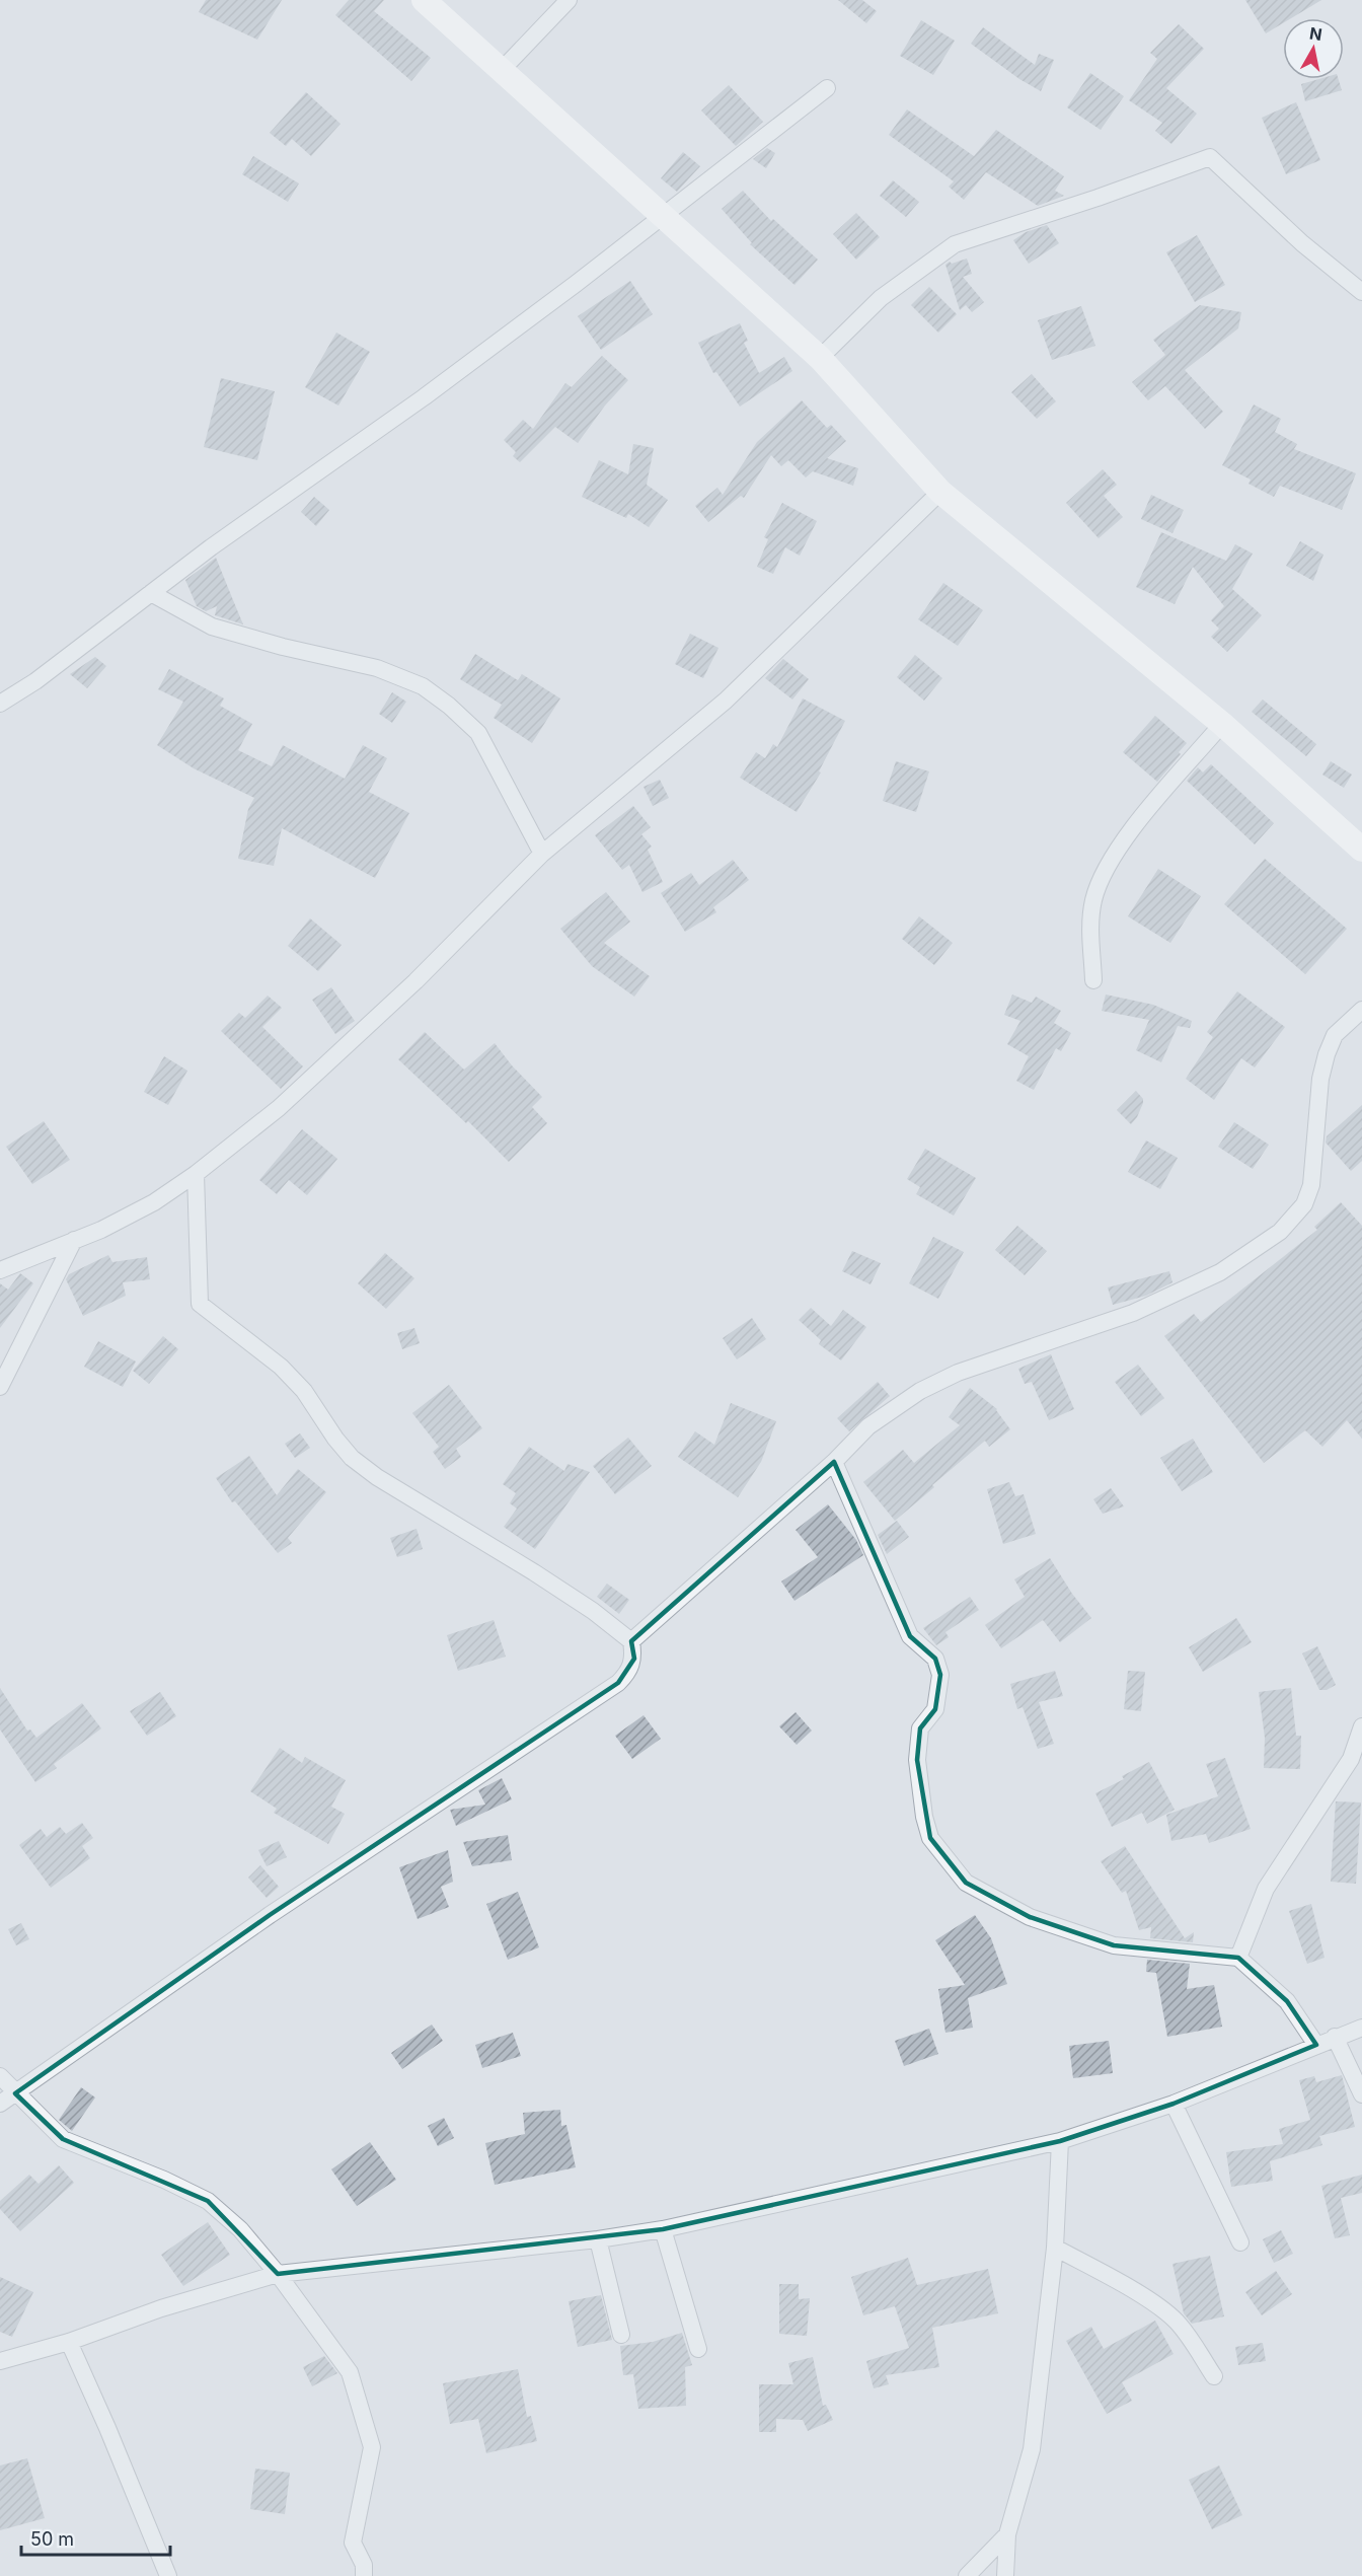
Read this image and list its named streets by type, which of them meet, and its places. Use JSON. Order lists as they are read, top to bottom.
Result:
{
  "scale_bar": "50 m",
  "north": "top"
}
